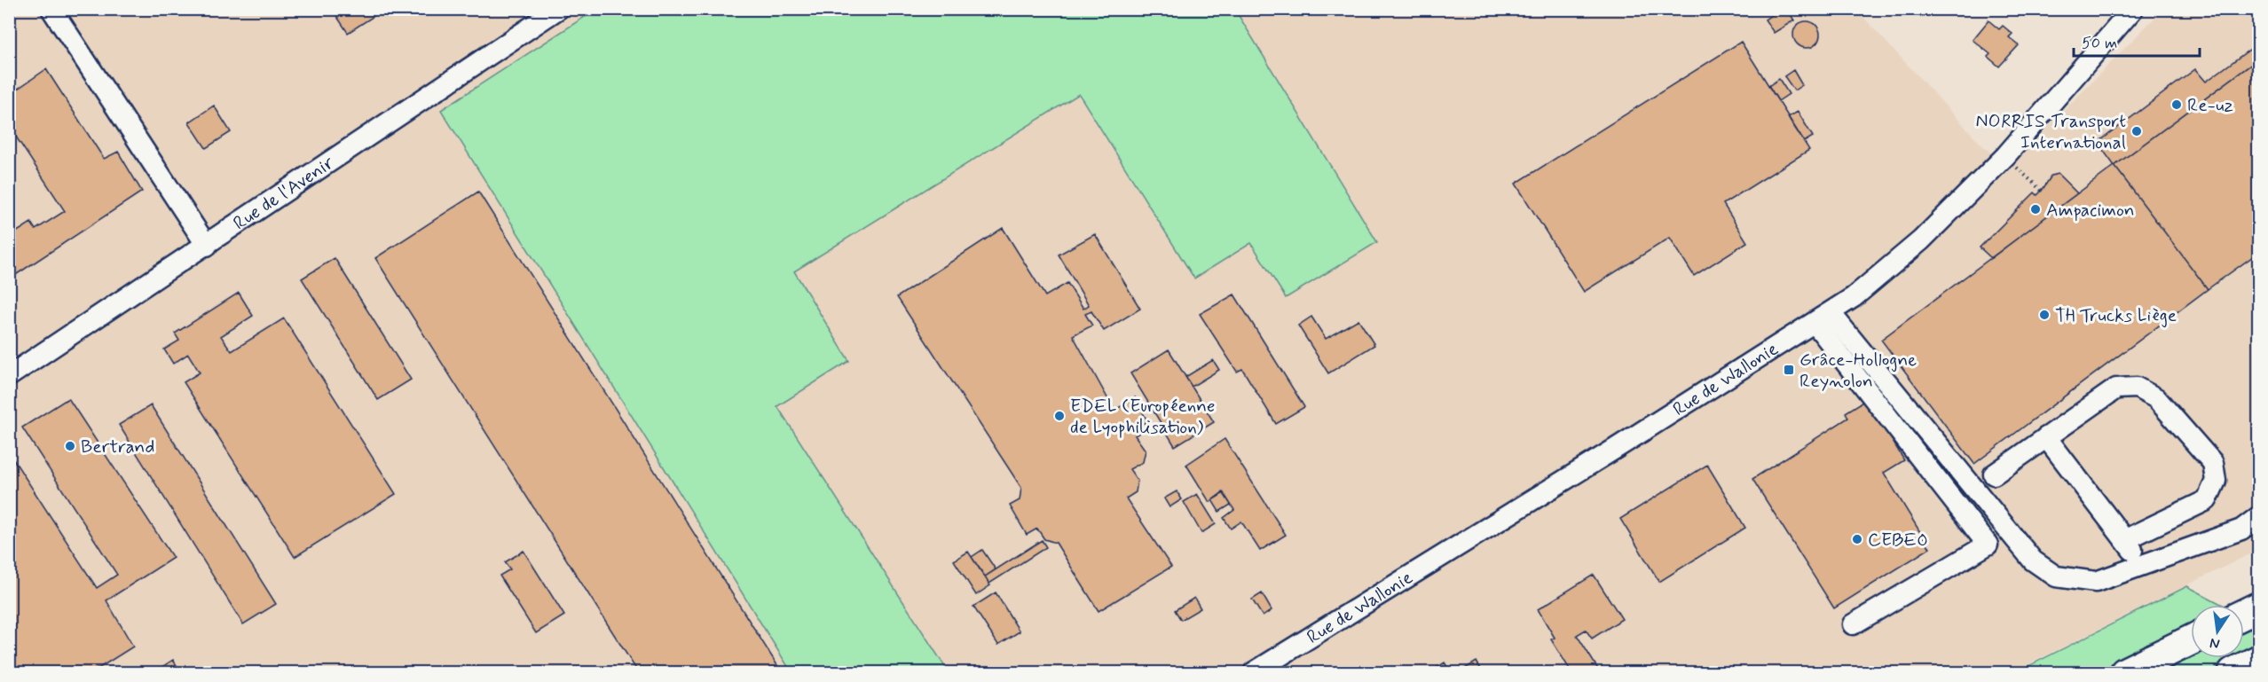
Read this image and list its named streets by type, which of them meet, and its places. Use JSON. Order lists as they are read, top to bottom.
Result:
{
  "streets": {
    "street": ["Rue de l'Avenir", "Rue de Wallonie"]
  },
  "places": {
    "other": [
      "Re-uz",
      "NORRIS Transport International",
      "Ampacimon",
      "TH Trucks Liège",
      "EDEL (Européenne de Lyophilisation)",
      "Bertrand",
      "CEBEO"
    ],
    "transit": ["Grâce-Hollogne Reynolon"]
  },
  "scale_bar": "50 m",
  "north": "bottom"
}
